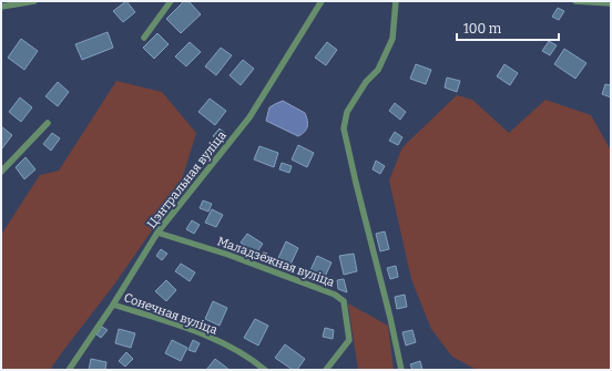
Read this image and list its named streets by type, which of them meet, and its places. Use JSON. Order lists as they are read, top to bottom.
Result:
{
  "streets": {
    "street": ["Цэнтральная вуліца", "Маладзёжная вуліца", "Сонечная вуліца"]
  },
  "crossings": [
    ["Цэнтральная вуліца", "Маладзёжная вуліца"],
    ["Цэнтральная вуліца", "Сонечная вуліца"]
  ],
  "scale_bar": "100 m"
}
